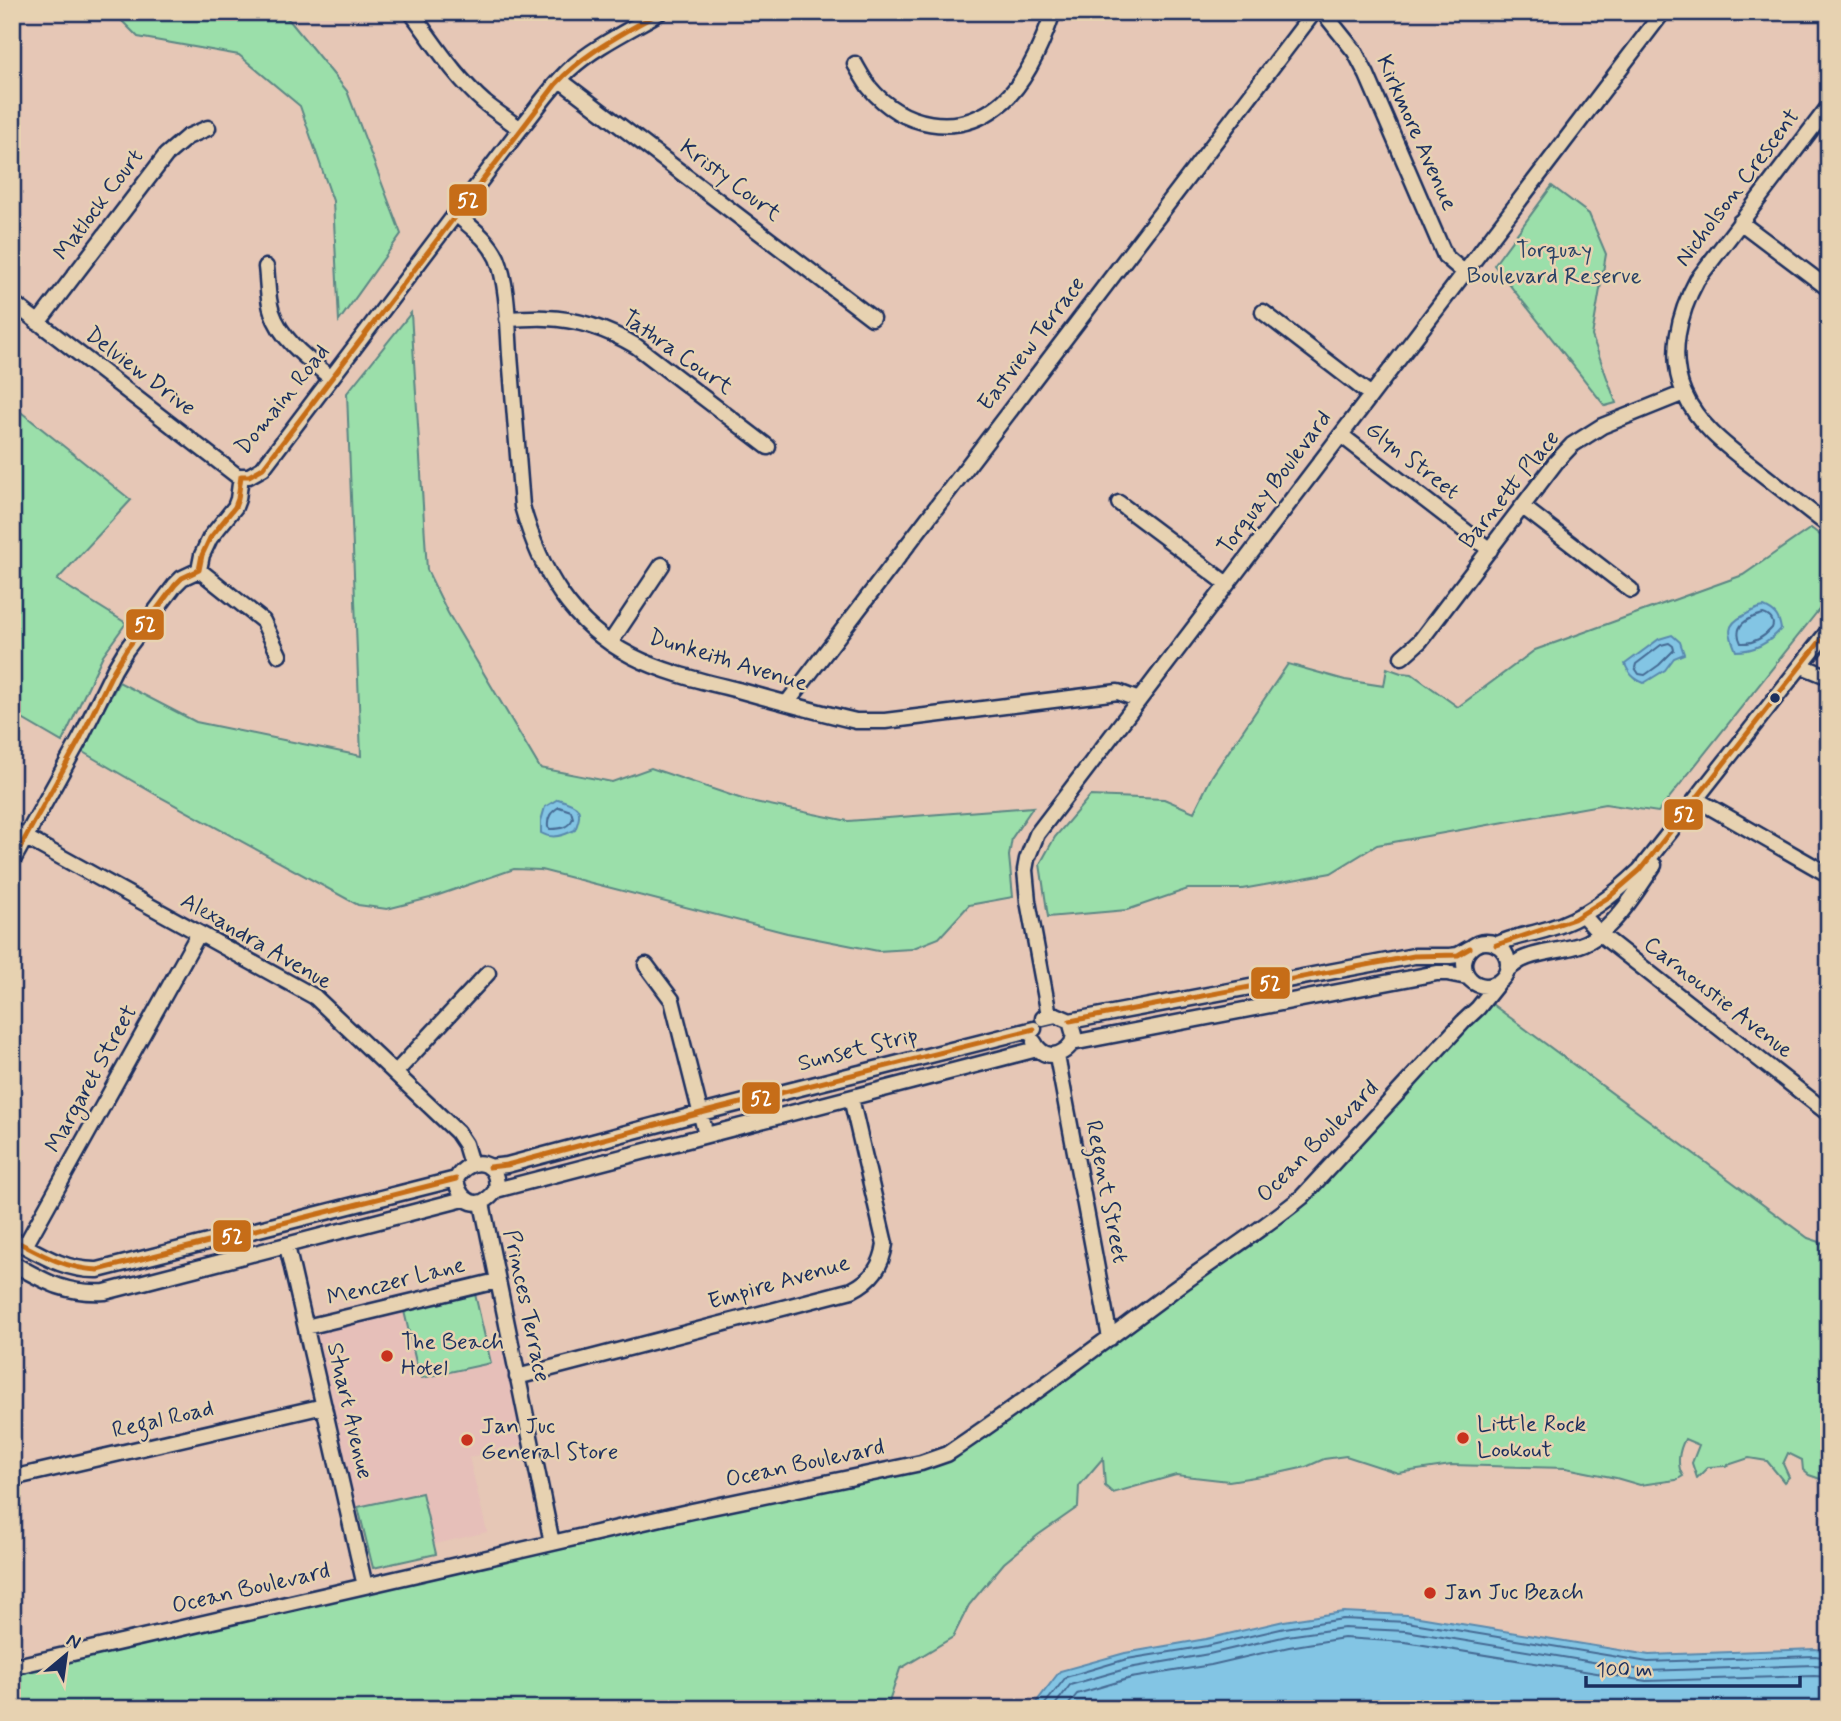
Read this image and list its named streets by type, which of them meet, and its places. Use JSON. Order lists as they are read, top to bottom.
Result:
{
  "streets": {
    "street": [
      "Kirkmore Avenue",
      "Kristy Court",
      "Nicholson Crescent",
      "Matlock Court",
      "Eastview Terrace",
      "Tathra Court",
      "Delview Drive",
      "Domain Road",
      "Glyn Street",
      "Torquay Boulevard",
      "Barnett Place",
      "Dunkeith Avenue",
      "Alexandra Avenue",
      "Carnoustie Avenue",
      "Sunset Strip",
      "Margaret Street",
      "Ocean Boulevard",
      "Regent Street",
      "Menczer Lane",
      "Empire Avenue",
      "Princes Terrace",
      "Stuart Avenue",
      "Regal Road"
    ]
  },
  "crossings": [
    ["Kirkmore Avenue", "Torquay Boulevard"],
    ["Kristy Court", "Domain Road"],
    ["Nicholson Crescent", "Barnett Place"],
    ["Matlock Court", "Delview Drive"],
    ["Eastview Terrace", "Dunkeith Avenue"],
    ["Tathra Court", "Dunkeith Avenue"],
    ["Delview Drive", "Domain Road"],
    ["Domain Road", "Dunkeith Avenue"],
    ["Glyn Street", "Torquay Boulevard"],
    ["Glyn Street", "Barnett Place"],
    ["Torquay Boulevard", "Dunkeith Avenue"],
    ["Torquay Boulevard", "Sunset Strip"],
    ["Torquay Boulevard", "Regent Street"],
    ["Alexandra Avenue", "Sunset Strip"],
    ["Alexandra Avenue", "Margaret Street"],
    ["Alexandra Avenue", "Princes Terrace"],
    ["Sunset Strip", "Regent Street"],
    ["Sunset Strip", "Empire Avenue"],
    ["Sunset Strip", "Princes Terrace"],
    ["Ocean Boulevard", "Regent Street"],
    ["Ocean Boulevard", "Princes Terrace"],
    ["Ocean Boulevard", "Stuart Avenue"],
    ["Menczer Lane", "Princes Terrace"],
    ["Menczer Lane", "Stuart Avenue"],
    ["Empire Avenue", "Princes Terrace"],
    ["Stuart Avenue", "Regal Road"]
  ],
  "parks": ["Torquay Boulevard Reserve"],
  "places": [
    "The Beach Hotel",
    "Little Rock Lookout",
    "Jan Juc General Store",
    "Jan Juc Beach"
  ],
  "lines": ["transit line 52"],
  "scale_bar": "100 m",
  "north": "top right"
}
